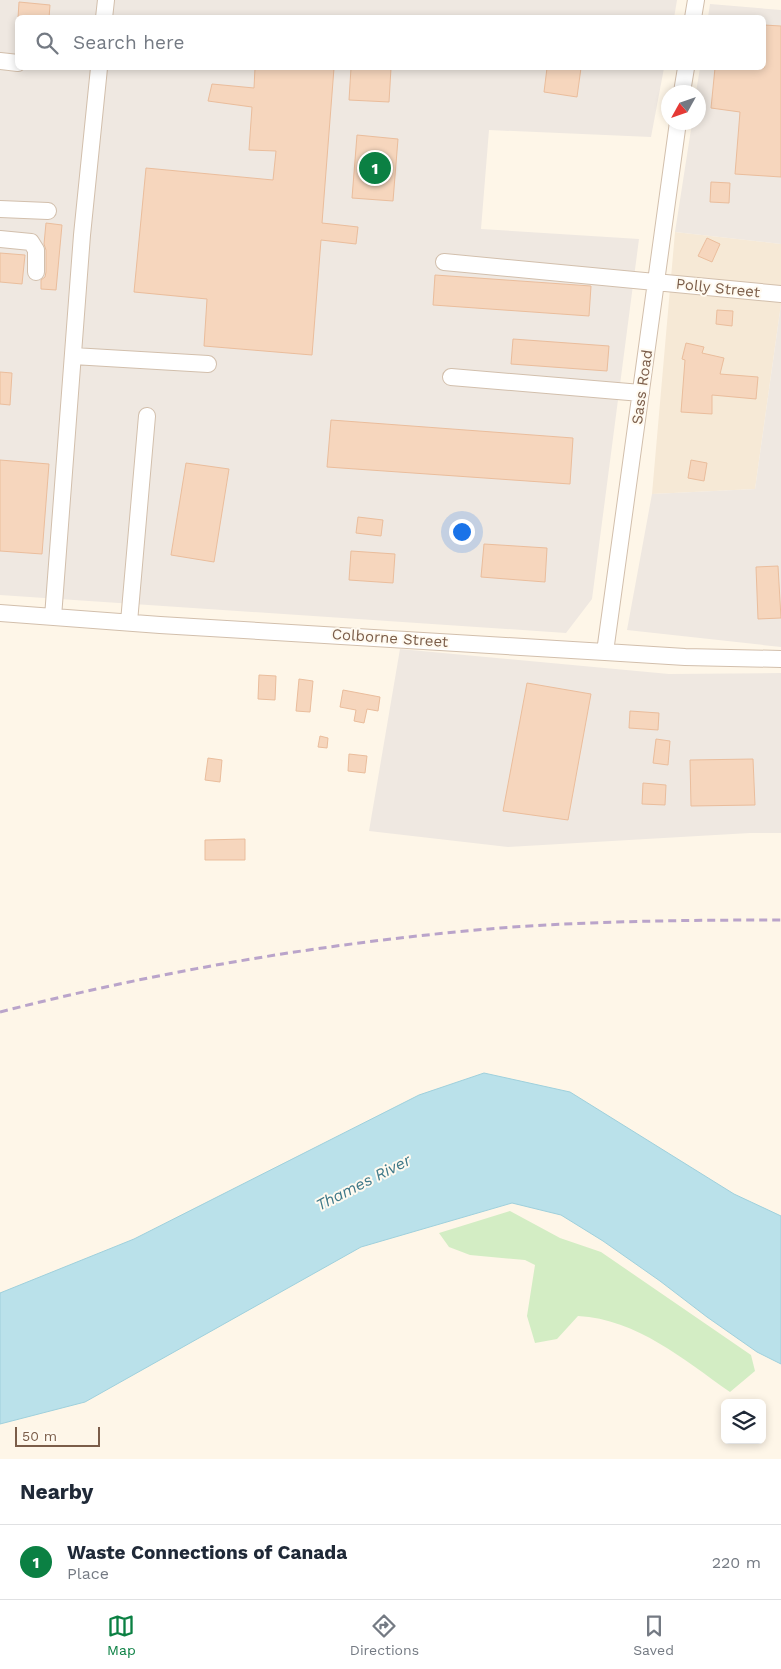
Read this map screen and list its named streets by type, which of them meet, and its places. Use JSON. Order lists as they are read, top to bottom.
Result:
{
  "streets": {
    "street": ["Polly Street", "Sass Road", "Colborne Street"]
  },
  "crossings": [
    ["Polly Street", "Sass Road"],
    ["Sass Road", "Colborne Street"]
  ],
  "water": ["Thames River"],
  "scale_bar": "50 m",
  "north": "bottom left",
  "page": {
    "search": "Search here",
    "pins": "1",
    "scale": "50 m",
    "heading": "Nearby",
    "list": [
      {
        "mark": "1",
        "name": "Waste Connections of Canada",
        "note": "Place",
        "value": "220 m"
      }
    ],
    "nav": ["Map", "Directions", "Saved"]
  }
}
